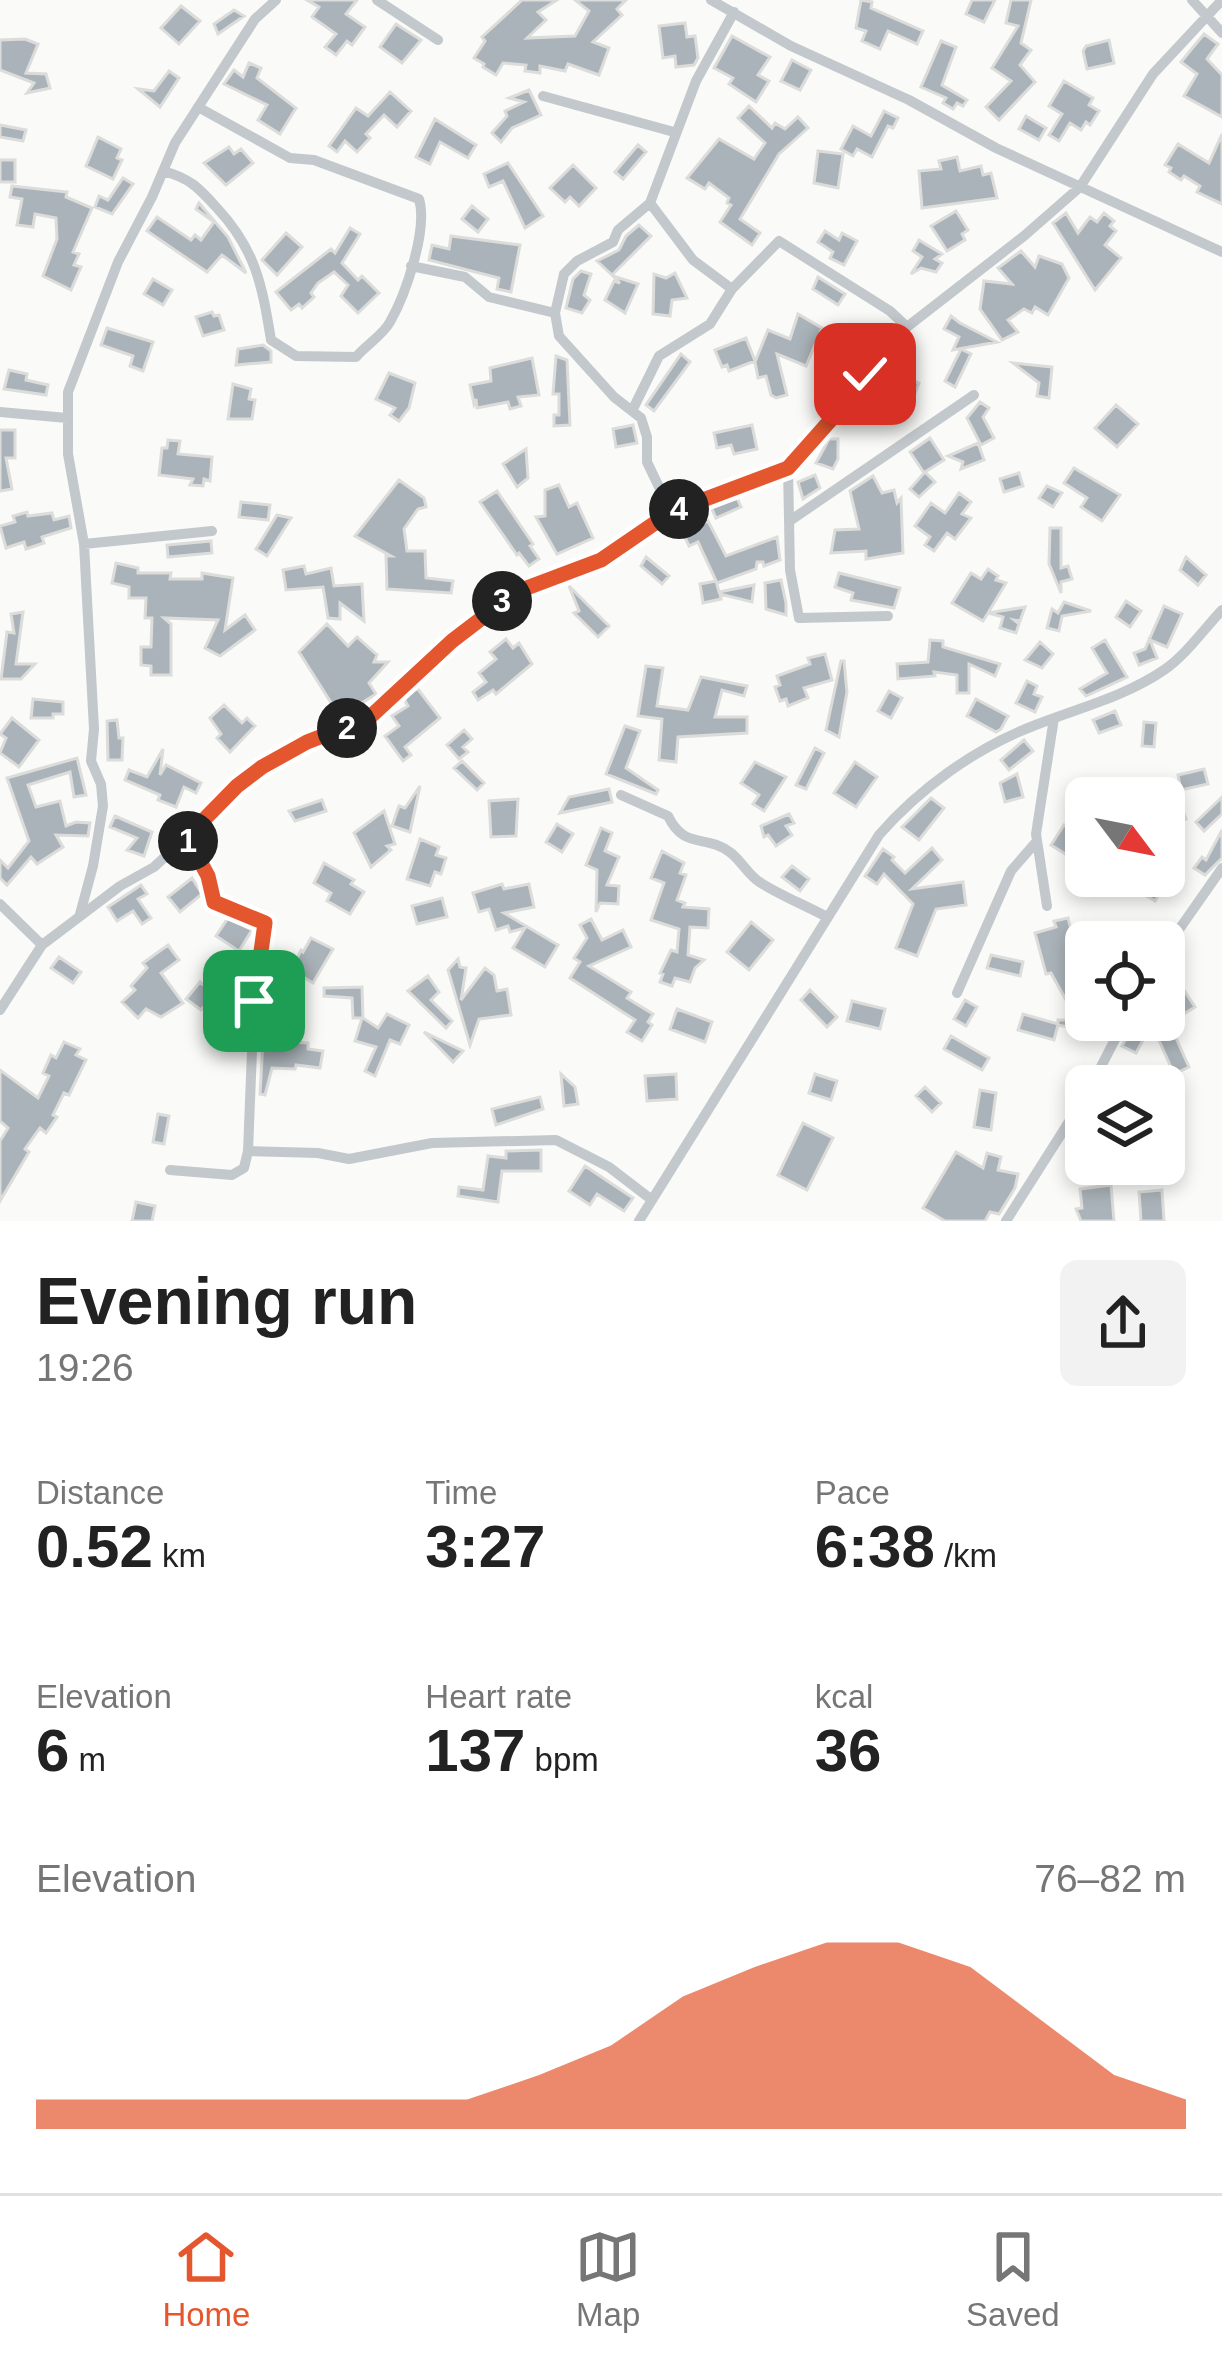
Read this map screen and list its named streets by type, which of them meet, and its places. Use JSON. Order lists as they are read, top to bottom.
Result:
{
  "north": "bottom right",
  "page": {
    "pins": [
      "4",
      "3",
      "2",
      "1"
    ],
    "heading": ["Evening run", "19:26"],
    "stats": [
      ["Distance", "0.52 km"],
      ["Time", "3:27"],
      ["Pace", "6:38 /km"],
      ["Elevation", "6 m"],
      ["Heart rate", "137 bpm"],
      ["kcal", "36"]
    ],
    "chart": ["Elevation", "76–82 m"],
    "tabs": ["Home", "Map", "Saved"]
  }
}
